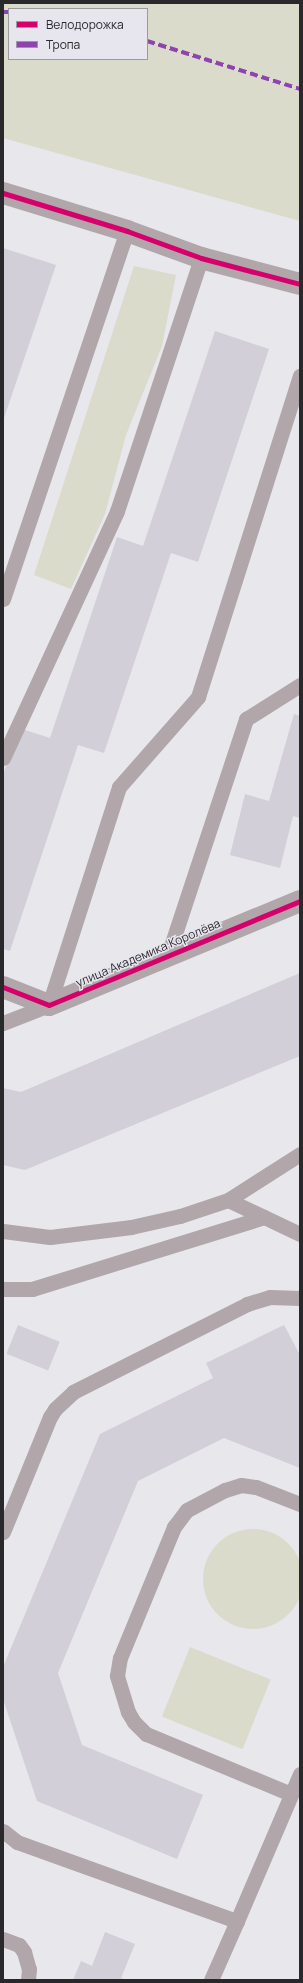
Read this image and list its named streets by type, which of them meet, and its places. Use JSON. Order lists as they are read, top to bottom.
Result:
{
  "streets": {
    "street": ["улица Академика Королёва"]
  },
  "legend": ["Велодорожка", "Тропа"]
}
